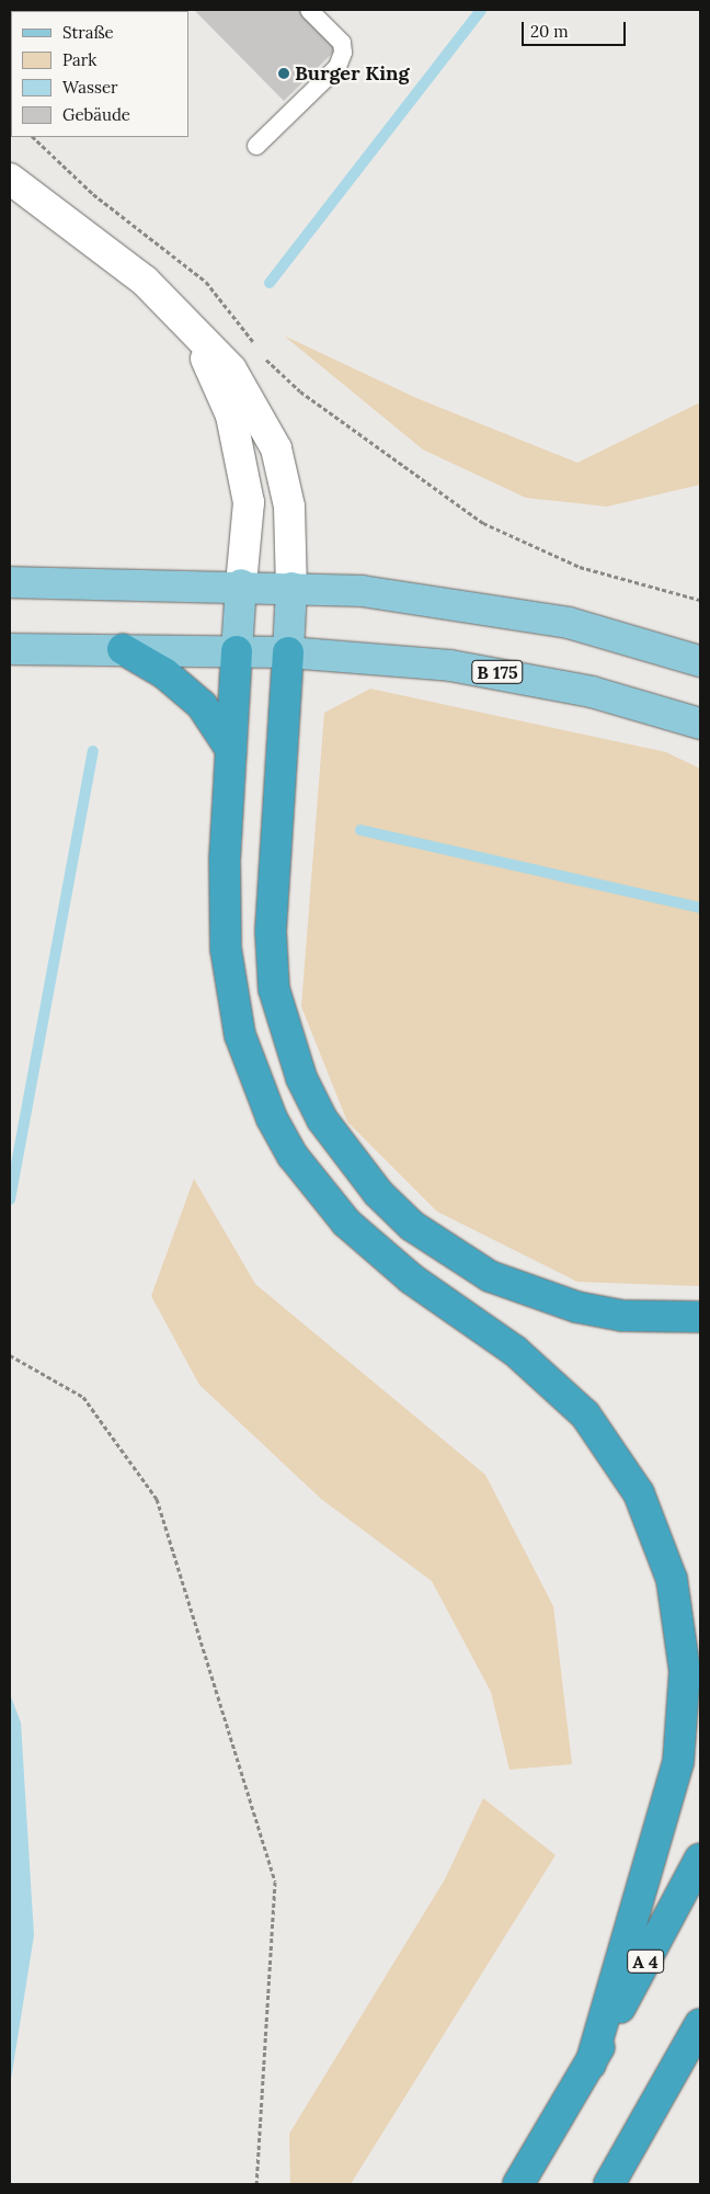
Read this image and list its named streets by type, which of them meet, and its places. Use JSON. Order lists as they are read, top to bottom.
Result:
{
  "streets": {
    "highway": ["A 4"],
    "main road": ["B 175"]
  },
  "places": ["Burger King"],
  "legend": [
    "Straße",
    "Park",
    "Wasser",
    "Gebäude"
  ],
  "scale_bar": "20 m"
}
